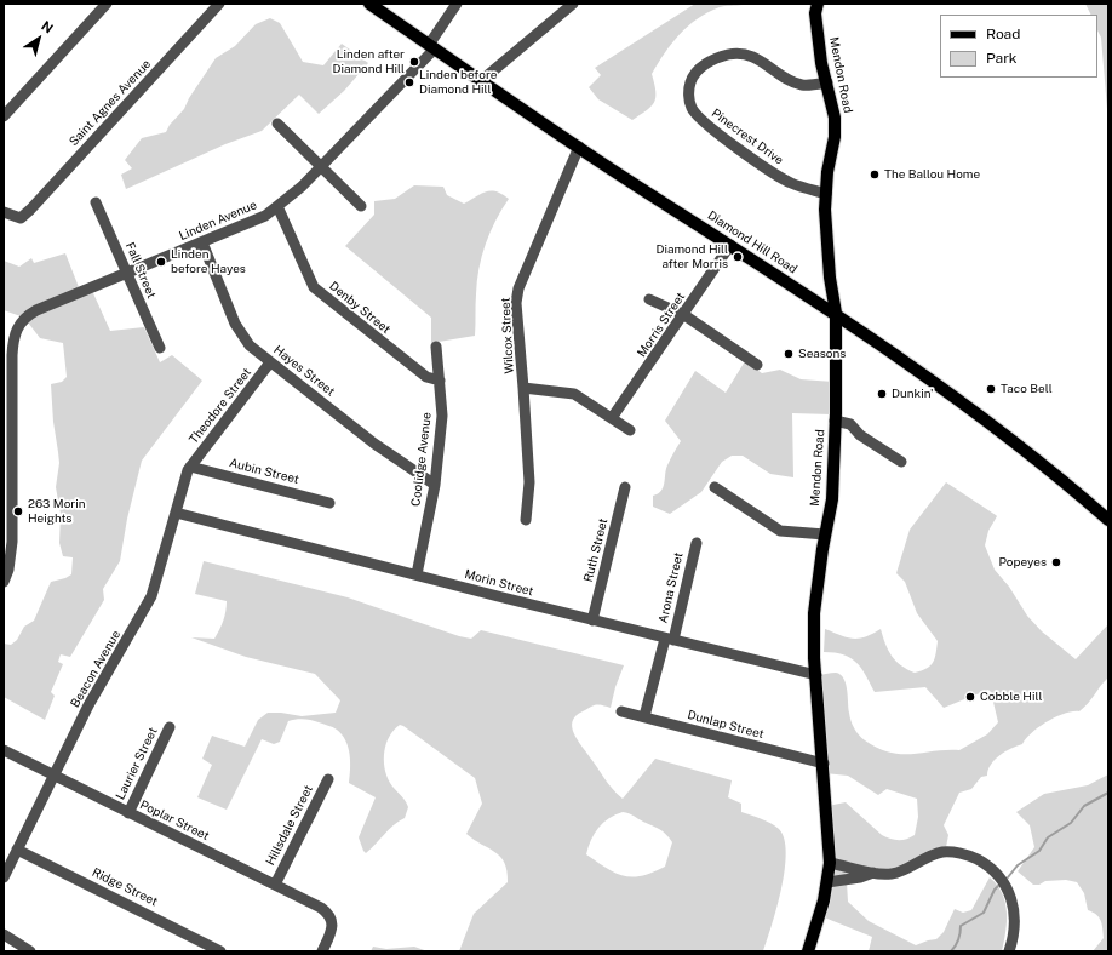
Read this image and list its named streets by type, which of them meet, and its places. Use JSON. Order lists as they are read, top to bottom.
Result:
{
  "streets": {
    "main road": ["Mendon Road", "Diamond Hill Road"],
    "street": [
      "Saint Agnes Avenue",
      "Pinecrest Drive",
      "Linden Avenue",
      "Fall Street",
      "Denby Street",
      "Morris Street",
      "Wilcox Street",
      "Hayes Street",
      "Theodore Street",
      "Coolidge Avenue",
      "Aubin Street",
      "Ruth Street",
      "Morin Street",
      "Arona Street",
      "Beacon Avenue",
      "Dunlap Street",
      "Laurier Street",
      "Poplar Street",
      "Hillsdale Street",
      "Ridge Street"
    ]
  },
  "crossings": [
    ["Mendon Road", "Pinecrest Drive"],
    ["Mendon Road", "Diamond Hill Road"],
    ["Mendon Road", "Morin Street"],
    ["Mendon Road", "Dunlap Street"],
    ["Linden Avenue", "Diamond Hill Road"],
    ["Linden Avenue", "Fall Street"],
    ["Linden Avenue", "Denby Street"],
    ["Linden Avenue", "Hayes Street"],
    ["Diamond Hill Road", "Morris Street"],
    ["Diamond Hill Road", "Wilcox Street"],
    ["Denby Street", "Coolidge Avenue"],
    ["Morris Street", "Wilcox Street"],
    ["Hayes Street", "Theodore Street"],
    ["Hayes Street", "Coolidge Avenue"],
    ["Theodore Street", "Aubin Street"],
    ["Theodore Street", "Beacon Avenue"],
    ["Coolidge Avenue", "Morin Street"],
    ["Aubin Street", "Beacon Avenue"],
    ["Ruth Street", "Morin Street"],
    ["Morin Street", "Arona Street"],
    ["Morin Street", "Beacon Avenue"],
    ["Arona Street", "Dunlap Street"],
    ["Beacon Avenue", "Poplar Street"],
    ["Beacon Avenue", "Ridge Street"],
    ["Laurier Street", "Poplar Street"],
    ["Poplar Street", "Hillsdale Street"]
  ],
  "places": [
    "Linden after Diamond Hill",
    "Linden before Diamond Hill",
    "The Ballou Home",
    "Diamond Hill after Morris",
    "Linden before Hayes",
    "Seasons",
    "Taco Bell",
    "Dunkin'",
    "263 Morin Heights",
    "Popeyes",
    "Cobble Hill"
  ],
  "legend": ["Road", "Park"],
  "north": "top right"
}
